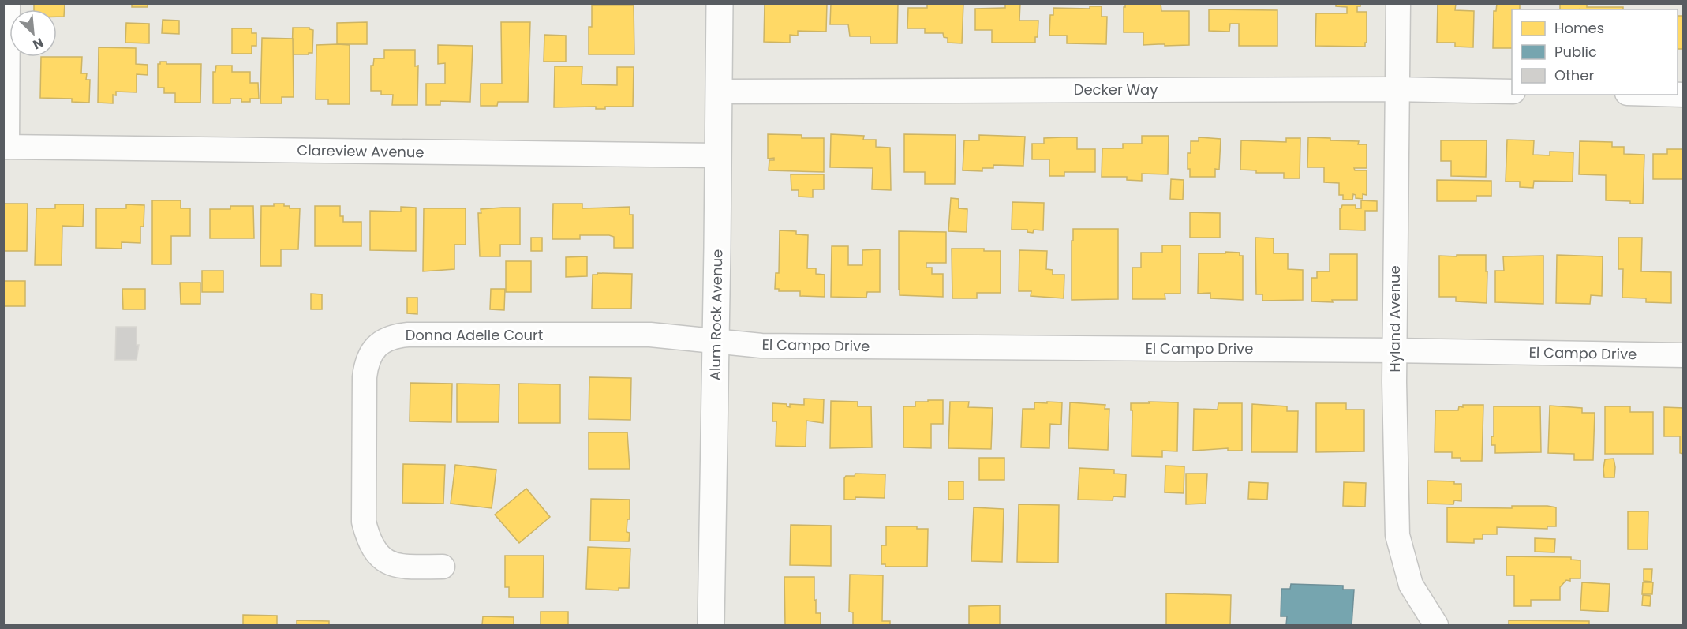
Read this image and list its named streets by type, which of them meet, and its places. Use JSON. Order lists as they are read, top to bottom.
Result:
{
  "streets": {
    "main road": ["Alum Rock Avenue"],
    "street": [
      "Decker Way",
      "Clareview Avenue",
      "Hyland Avenue",
      "Donna Adelle Court",
      "El Campo Drive"
    ]
  },
  "crossings": [
    ["Decker Way", "Alum Rock Avenue"],
    ["Decker Way", "Hyland Avenue"],
    ["Clareview Avenue", "Alum Rock Avenue"],
    ["Alum Rock Avenue", "Donna Adelle Court"],
    ["Alum Rock Avenue", "El Campo Drive"],
    ["Hyland Avenue", "El Campo Drive"],
    ["Donna Adelle Court", "El Campo Drive"]
  ],
  "legend": ["Homes", "Public", "Other"],
  "north": "bottom right"
}
